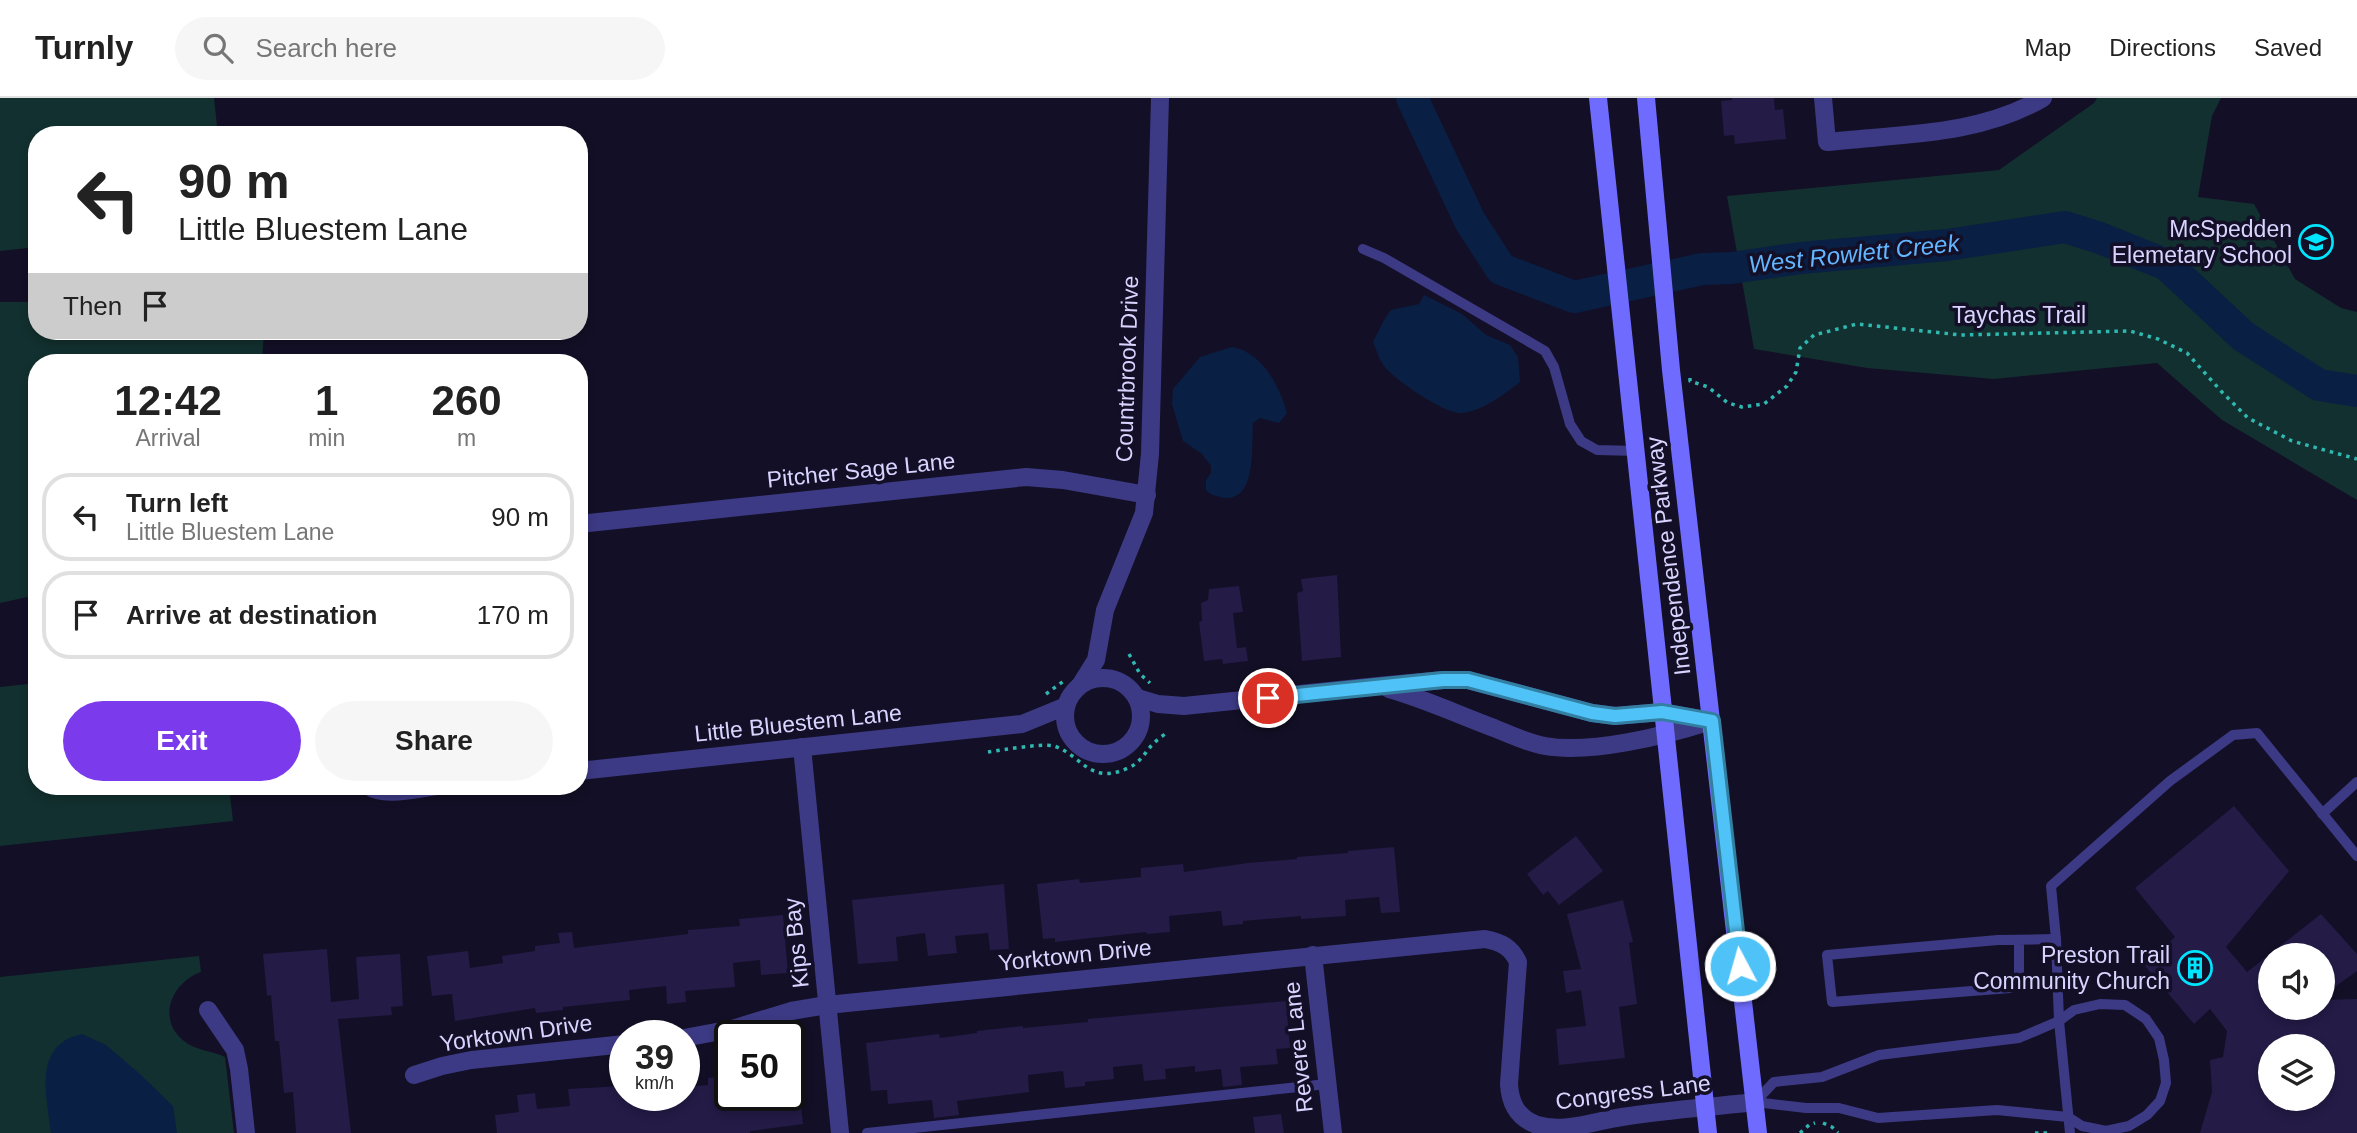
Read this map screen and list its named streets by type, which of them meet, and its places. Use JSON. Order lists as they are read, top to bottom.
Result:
{
  "streets": {
    "main road": ["Independence Parkway"],
    "street": [
      "Countrbrook Drive",
      "Pitcher Sage Lane",
      "Little Bluestem Lane",
      "Kips Bay",
      "Yorktown Drive",
      "Revere Lane",
      "Congress Lane"
    ],
    "path": ["Taychas Trail"]
  },
  "crossings": [
    ["Countrbrook Drive", "Pitcher Sage Lane"],
    ["Countrbrook Drive", "Little Bluestem Lane"],
    ["Independence Parkway", "Congress Lane"],
    ["Little Bluestem Lane", "Kips Bay"],
    ["Kips Bay", "Yorktown Drive"],
    ["Yorktown Drive", "Revere Lane"],
    ["Yorktown Drive", "Congress Lane"]
  ],
  "water": ["West Rowlett Creek"],
  "places": {
    "school or university": ["McSpedden Elemetary School"],
    "building": ["Preston Trail Community Church"]
  },
  "page": {
    "header": "Turnly",
    "search": "Search here",
    "nav": ["Map", "Directions", "Saved"],
    "turn": ["90 m", "Little Bluestem Lane"],
    "then": "Then",
    "eta": [
      "12:42",
      "Arrival",
      "1",
      "min",
      "260",
      "m"
    ],
    "list": [
      {
        "name": "Turn left",
        "note": "Little Bluestem Lane",
        "value": "90 m"
      },
      {
        "name": "Arrive at destination",
        "value": "170 m"
      }
    ],
    "buttons": ["Exit", "Share"],
    "speed": "39 km/h",
    "limit": "50"
  }
}
